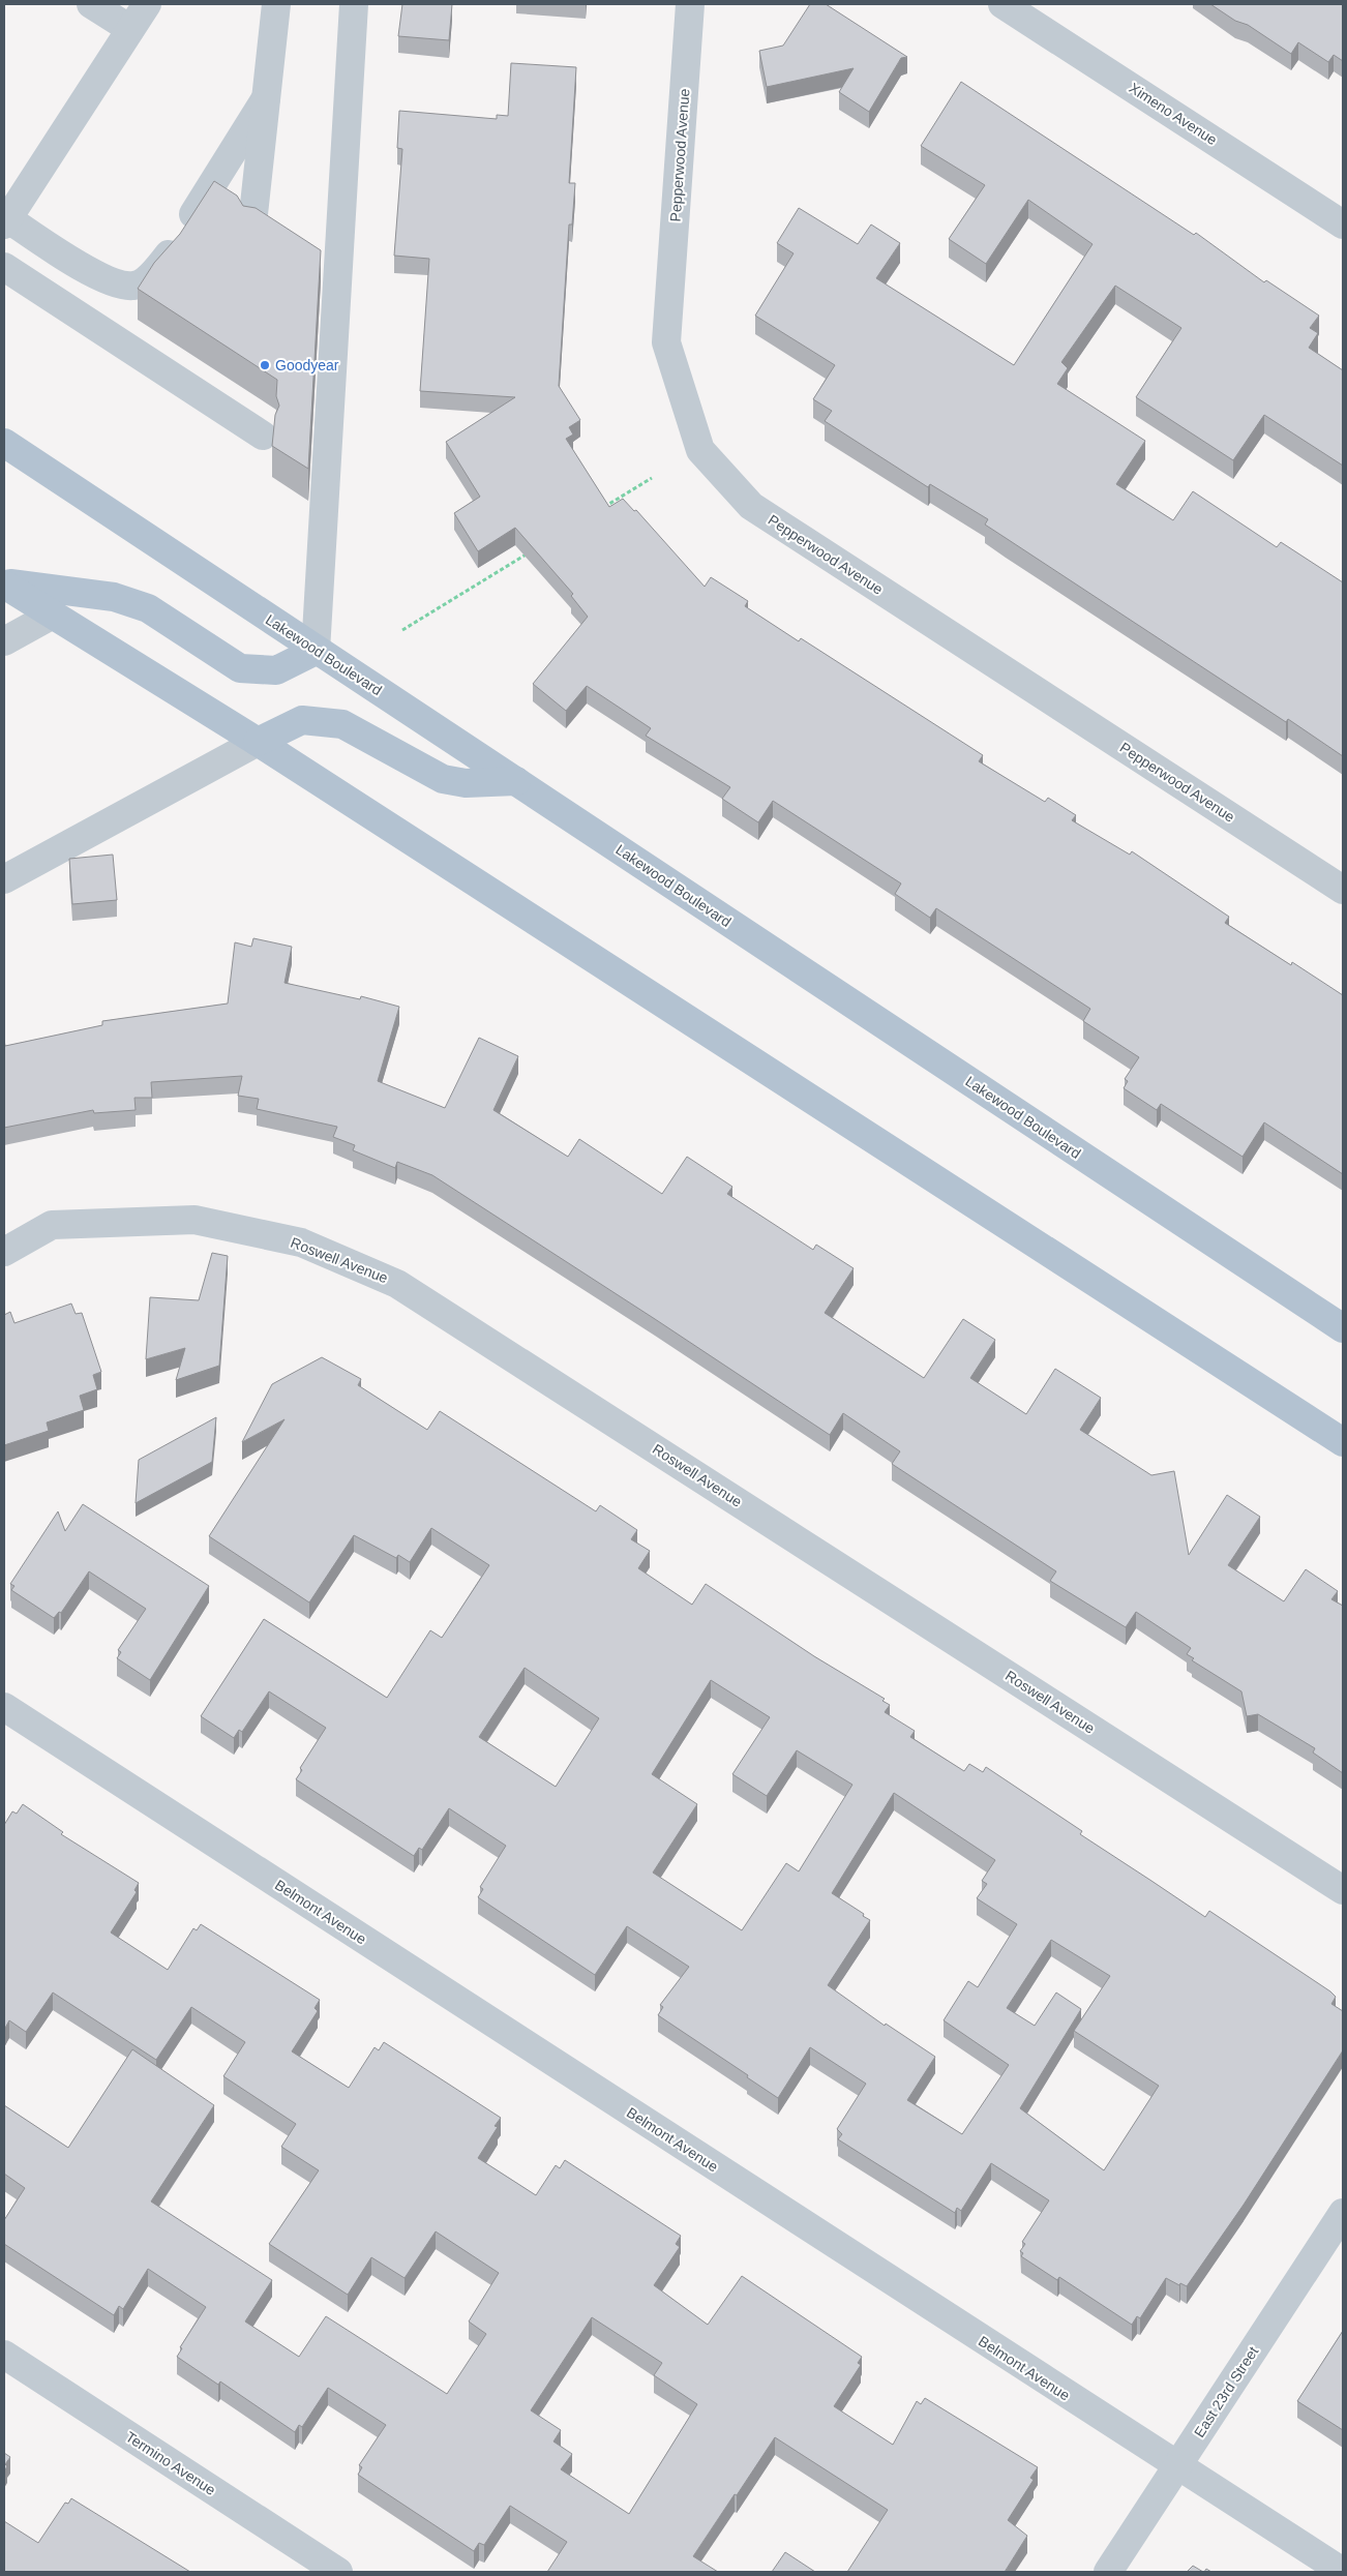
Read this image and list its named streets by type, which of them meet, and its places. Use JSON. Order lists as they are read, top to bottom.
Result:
{
  "streets": {
    "main road": ["Lakewood Boulevard"],
    "street": [
      "Ximeno Avenue",
      "Pepperwood Avenue",
      "Roswell Avenue",
      "Belmont Avenue",
      "East 23rd Street",
      "Termino Avenue"
    ]
  },
  "crossings": [
    ["Belmont Avenue", "East 23rd Street"]
  ],
  "places": ["Goodyear"]
}
